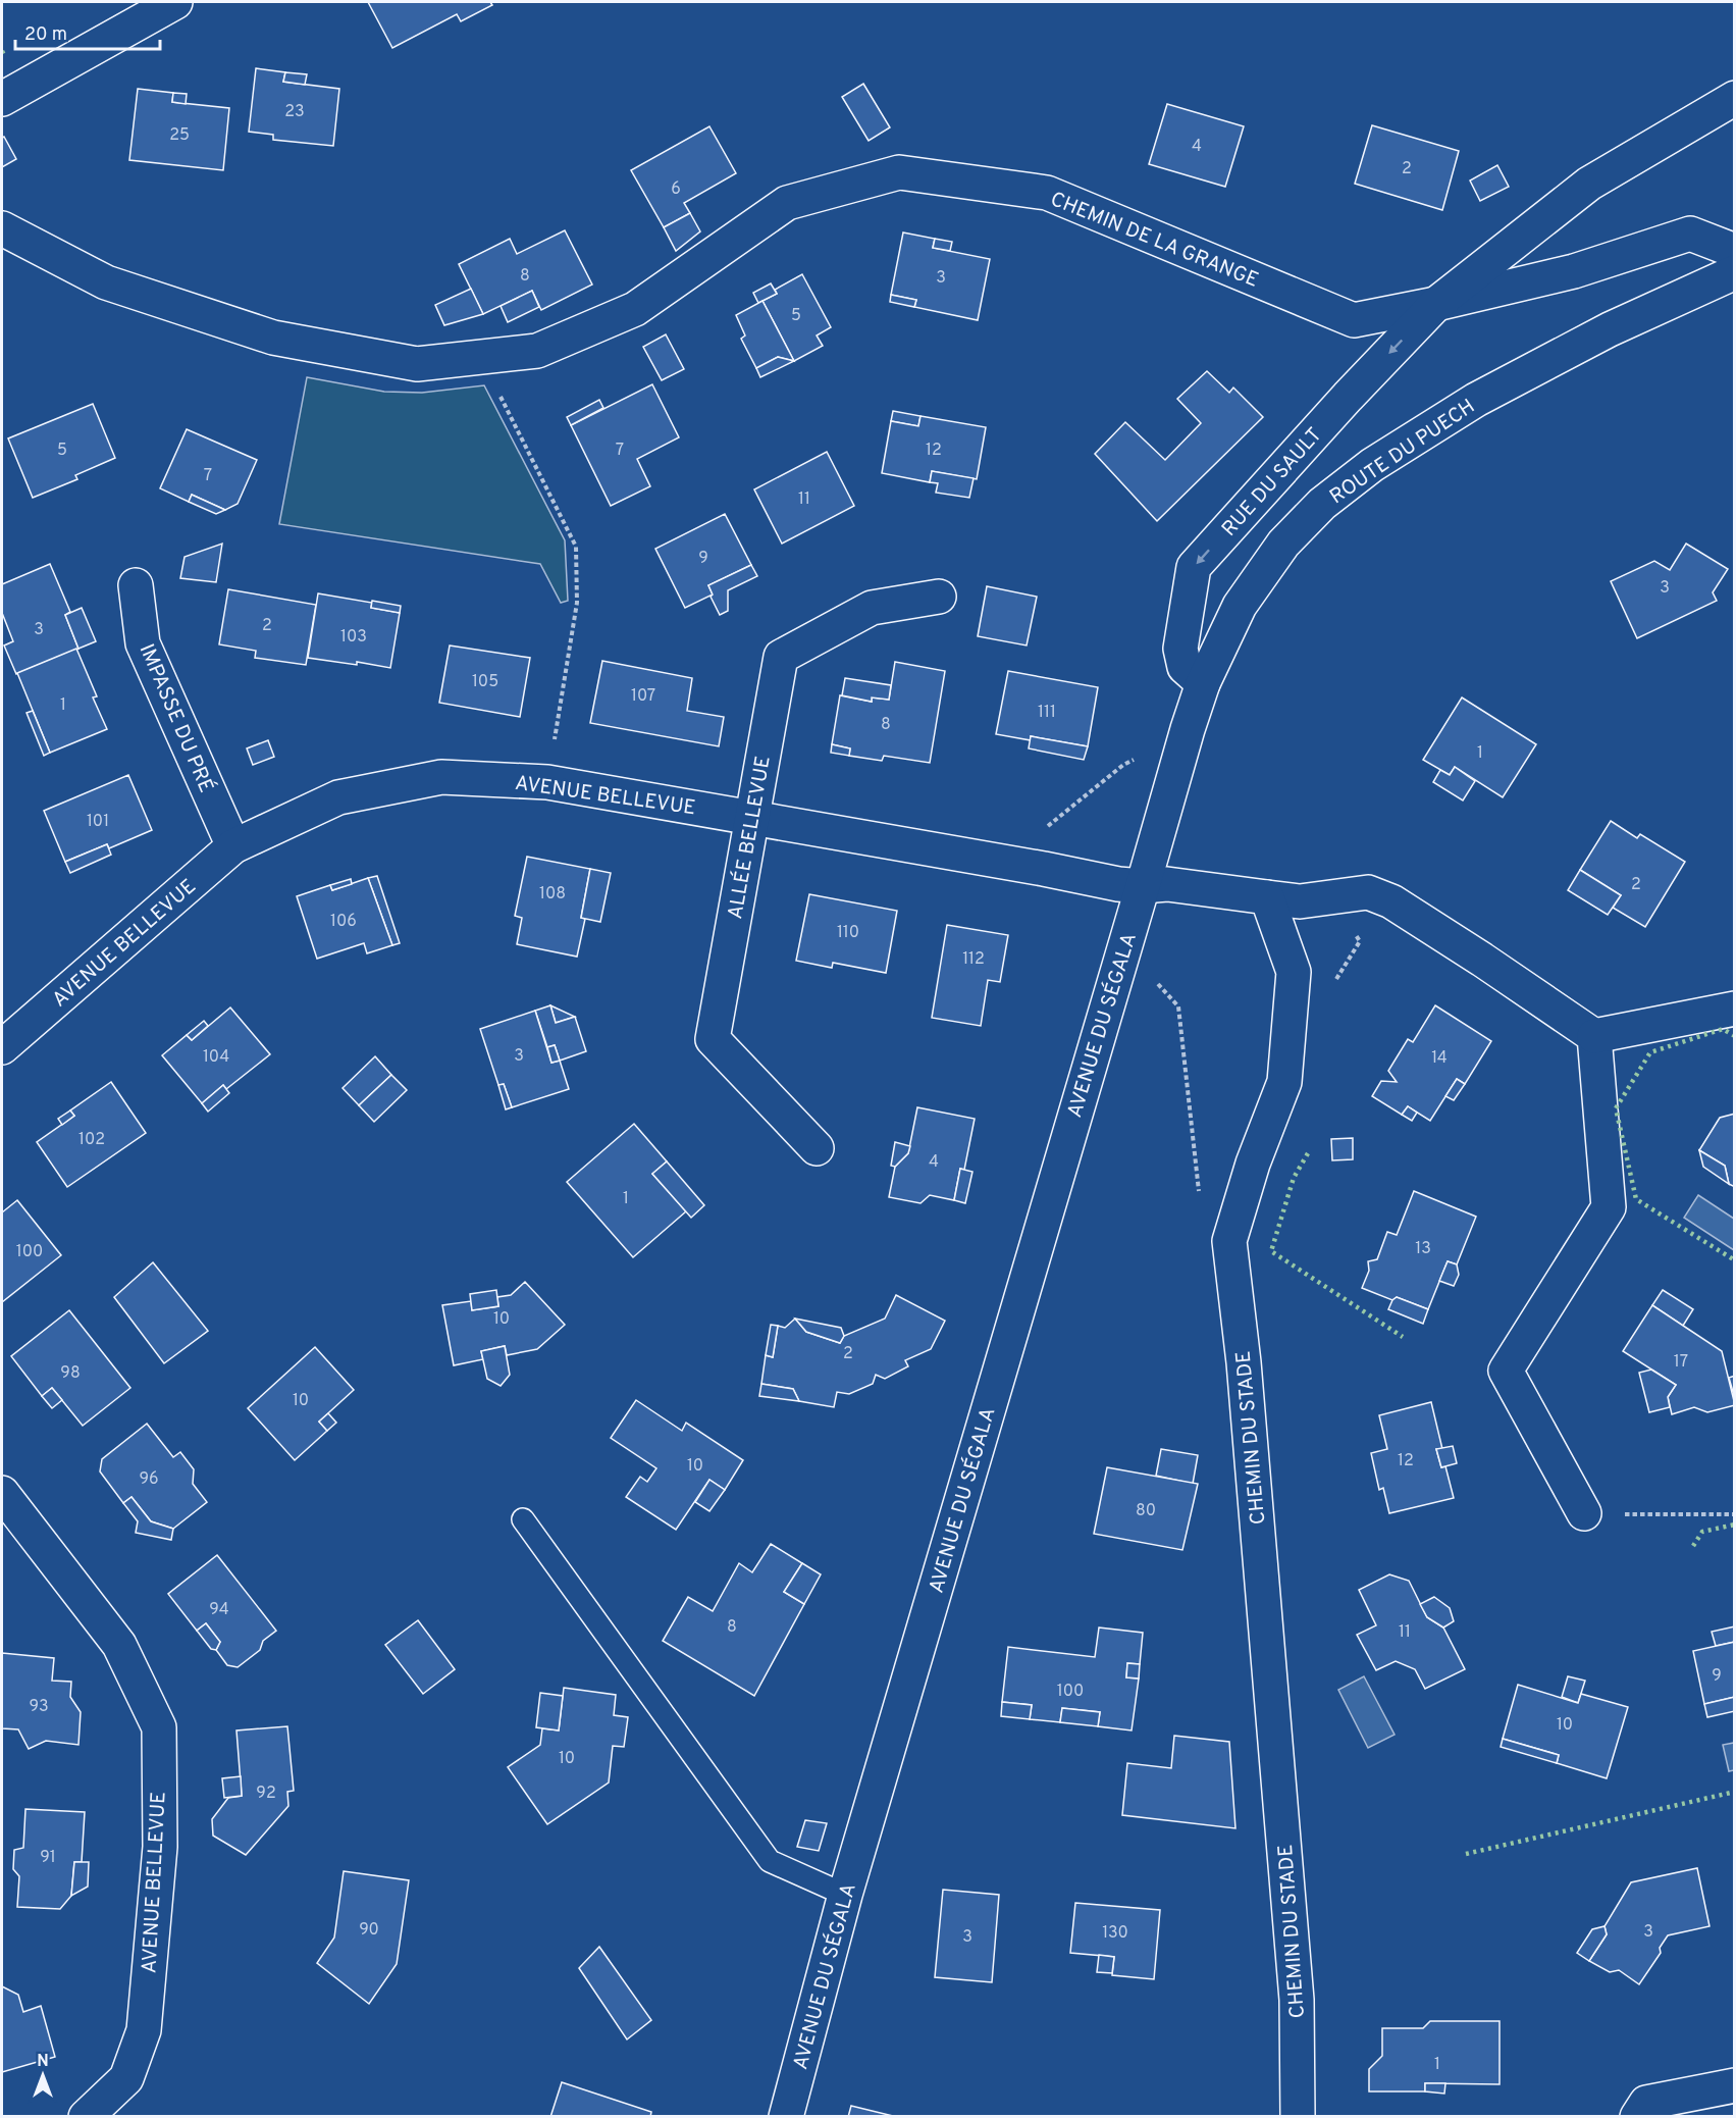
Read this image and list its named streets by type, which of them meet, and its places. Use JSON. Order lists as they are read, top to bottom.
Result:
{
  "streets": {
    "street": [
      "CHEMIN DE LA GRANGE",
      "ROUTE DU PUECH",
      "RUE DU SAULT",
      "IMPASSE DU PRÉ",
      "AVENUE BELLEVUE",
      "ALLÉE BELLEVUE",
      "AVENUE DU SÉGALA",
      "CHEMIN DU STADE"
    ]
  },
  "crossings": [
    ["CHEMIN DE LA GRANGE", "RUE DU SAULT"],
    ["ROUTE DU PUECH", "RUE DU SAULT"],
    ["ROUTE DU PUECH", "AVENUE BELLEVUE"],
    ["ROUTE DU PUECH", "AVENUE DU SÉGALA"],
    ["IMPASSE DU PRÉ", "AVENUE BELLEVUE"],
    ["AVENUE BELLEVUE", "ALLÉE BELLEVUE"],
    ["AVENUE BELLEVUE", "AVENUE DU SÉGALA"]
  ],
  "one_way": ["RUE DU SAULT"],
  "house_numbers": [
    "23",
    "25",
    "4",
    "2",
    "6",
    "8",
    "3",
    "5",
    "5",
    "7",
    "12",
    "7",
    "11",
    "9",
    "3",
    "2",
    "3",
    "103",
    "105",
    "107",
    "1",
    "111",
    "8",
    "1",
    "101",
    "2",
    "108",
    "106",
    "110",
    "112",
    "3",
    "104",
    "14",
    "102",
    "4",
    "1",
    "13",
    "100",
    "10",
    "2",
    "17",
    "98",
    "10",
    "12",
    "10",
    "96",
    "80",
    "94",
    "8",
    "11",
    "9",
    "100",
    "93",
    "10",
    "10",
    "92",
    "91",
    "90",
    "3",
    "130",
    "3",
    "1"
  ],
  "scale_bar": "20 m",
  "north": "top"
}
